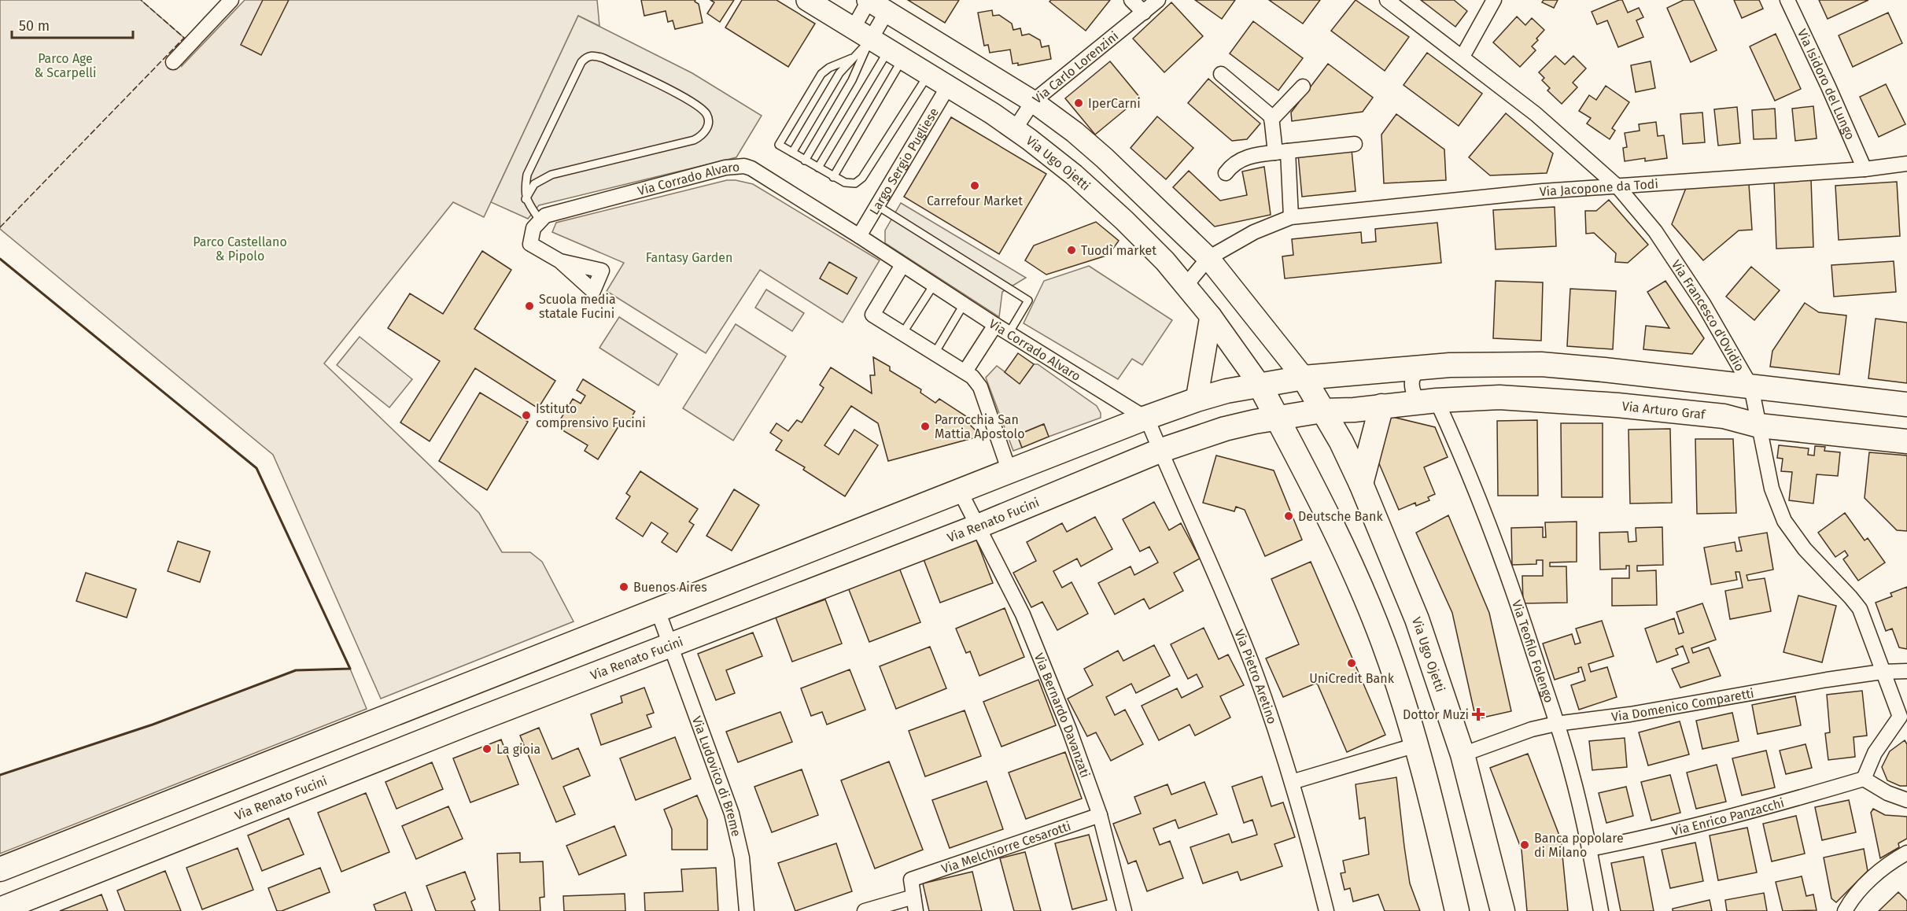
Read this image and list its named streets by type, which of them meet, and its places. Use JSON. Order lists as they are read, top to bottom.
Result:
{
  "streets": {
    "main road": ["Via Ugo Ojetti", "Via Arturo Graf", "Via Renato Fucini"],
    "street": [
      "Via Carlo Lorenzini",
      "Via Isidoro del Lungo",
      "Largo Sergio Pugliese",
      "Via Corrado Alvaro",
      "Via Jacopone da Todi",
      "Via Francesco d'Ovidio",
      "Via Teofilo Folengo",
      "Via Pietro Aretino",
      "Via Domenico Comparetti",
      "Via Bernardo Davanzati",
      "Via Ludovico di Breme",
      "Via Enrico Panzacchi",
      "Via Melchiorre Cesarotti"
    ]
  },
  "crossings": [
    ["Via Carlo Lorenzini", "Via Ugo Ojetti"],
    ["Via Isidoro del Lungo", "Via Jacopone da Todi"],
    ["Largo Sergio Pugliese", "Via Ugo Ojetti"],
    ["Largo Sergio Pugliese", "Via Corrado Alvaro"],
    ["Via Ugo Ojetti", "Via Arturo Graf"],
    ["Via Ugo Ojetti", "Via Domenico Comparetti"],
    ["Via Corrado Alvaro", "Via Pietro Aretino"],
    ["Via Jacopone da Todi", "Via Francesco d'Ovidio"],
    ["Via Francesco d'Ovidio", "Via Arturo Graf"],
    ["Via Francesco d'Ovidio", "Via Domenico Comparetti"],
    ["Via Francesco d'Ovidio", "Via Enrico Panzacchi"],
    ["Via Arturo Graf", "Via Renato Fucini"],
    ["Via Arturo Graf", "Via Teofilo Folengo"],
    ["Via Renato Fucini", "Via Pietro Aretino"],
    ["Via Renato Fucini", "Via Bernardo Davanzati"],
    ["Via Renato Fucini", "Via Ludovico di Breme"],
    ["Via Teofilo Folengo", "Via Domenico Comparetti"],
    ["Via Teofilo Folengo", "Via Enrico Panzacchi"],
    ["Via Bernardo Davanzati", "Via Melchiorre Cesarotti"]
  ],
  "parks": ["Parco Age & Scarpelli", "Parco Castellano & Pipolo", "Fantasy Garden"],
  "places": {
    "other": [
      "IperCarni",
      "Carrefour Market",
      "Tuodì market",
      "Scuola media statale Fucini",
      "Istituto comprensivo Fucini",
      "Parrocchia San Mattia Apostolo",
      "Deutsche Bank",
      "Buenos Aires",
      "UniCredit Bank",
      "La gioia",
      "Banca popolare di Milano"
    ],
    "health": ["Dottor Muzi"]
  },
  "scale_bar": "50 m"
}
